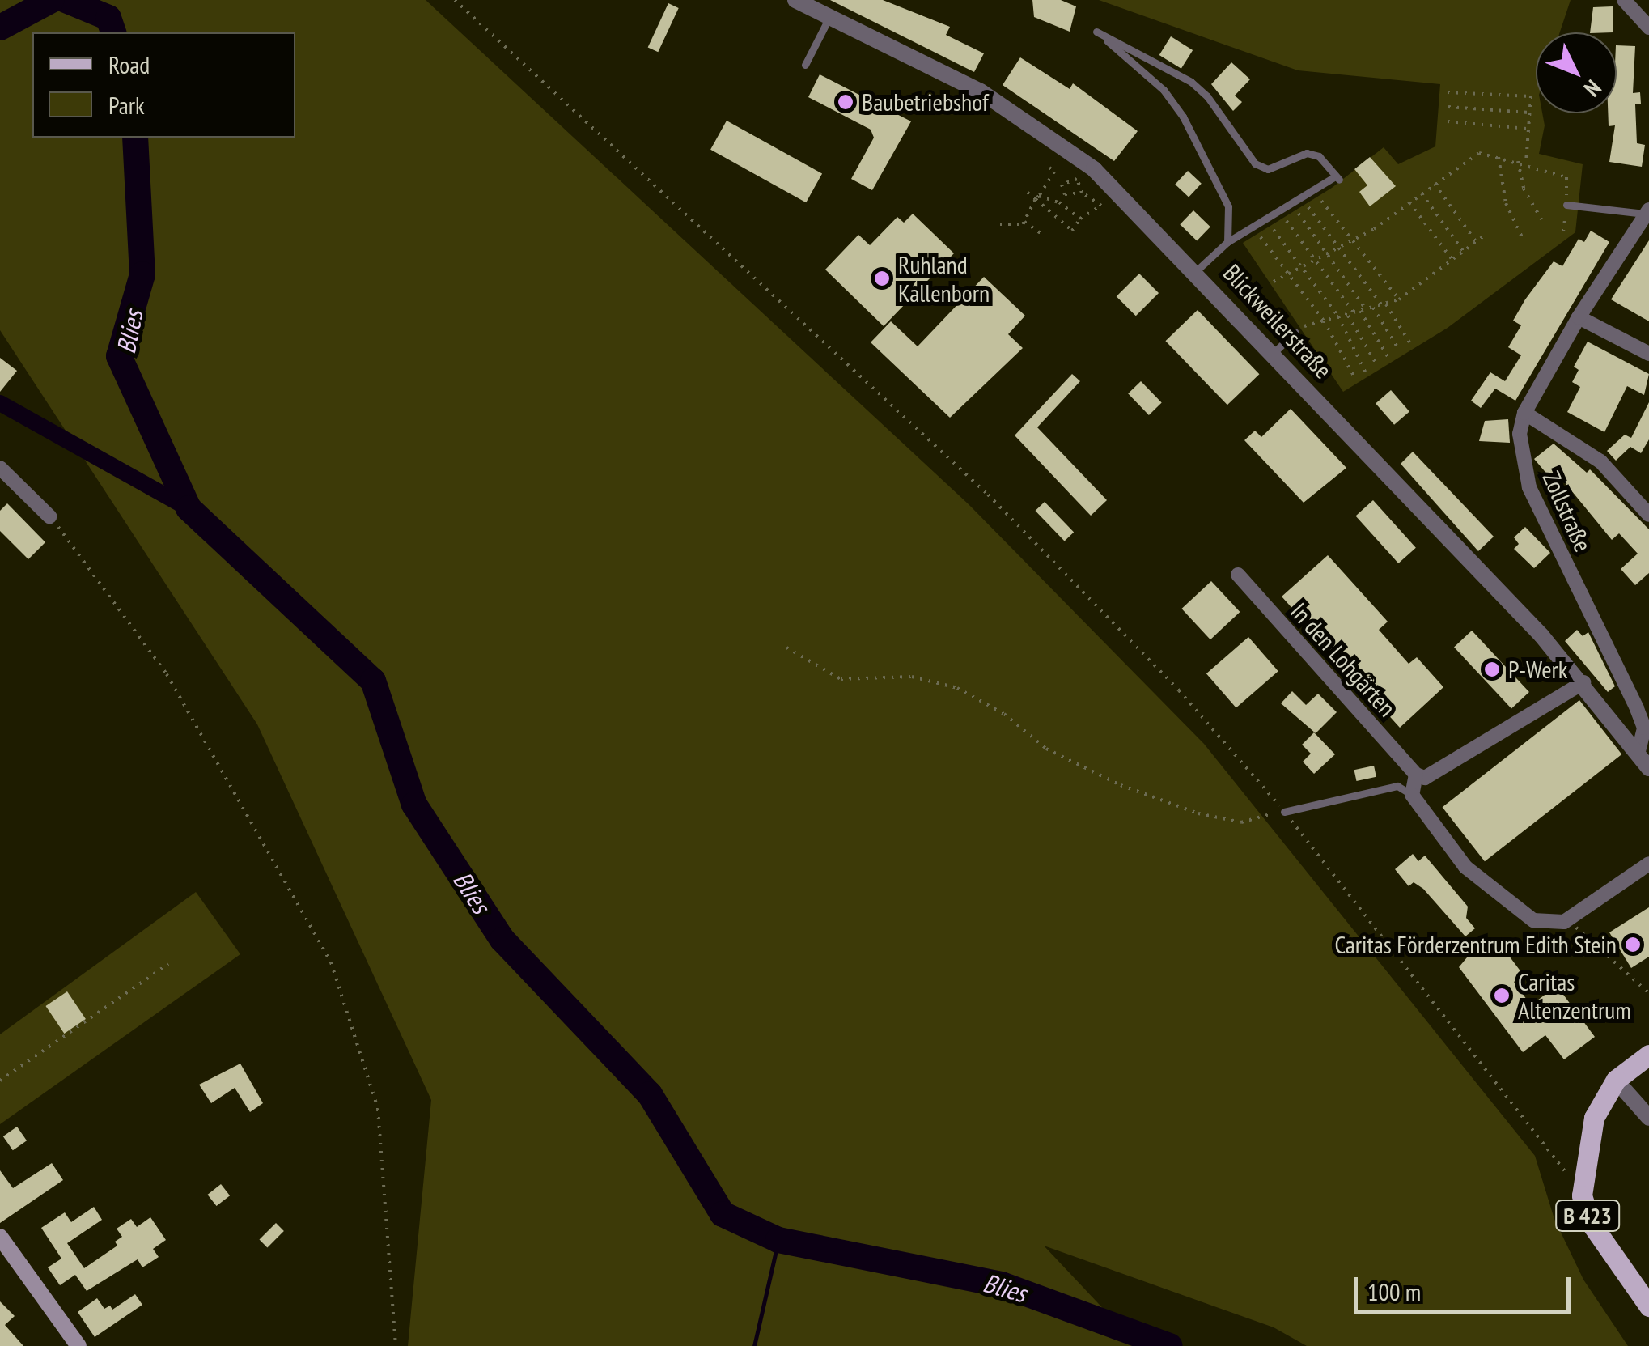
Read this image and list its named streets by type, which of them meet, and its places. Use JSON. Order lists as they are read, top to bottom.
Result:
{
  "streets": {
    "main road": ["B 423"],
    "street": ["Blickweilerstraße", "Zollstraße", "In den Lohgärten"]
  },
  "crossings": [
    ["Blickweilerstraße", "Zollstraße"]
  ],
  "water": ["Blies"],
  "places": [
    "Baubetriebshof",
    "Ruhland Kallenborn",
    "P-Werk",
    "Caritas Förderzentrum Edith Stein",
    "Caritas Altenzentrum"
  ],
  "legend": ["Road", "Park"],
  "scale_bar": "100 m",
  "north": "bottom right"
}
